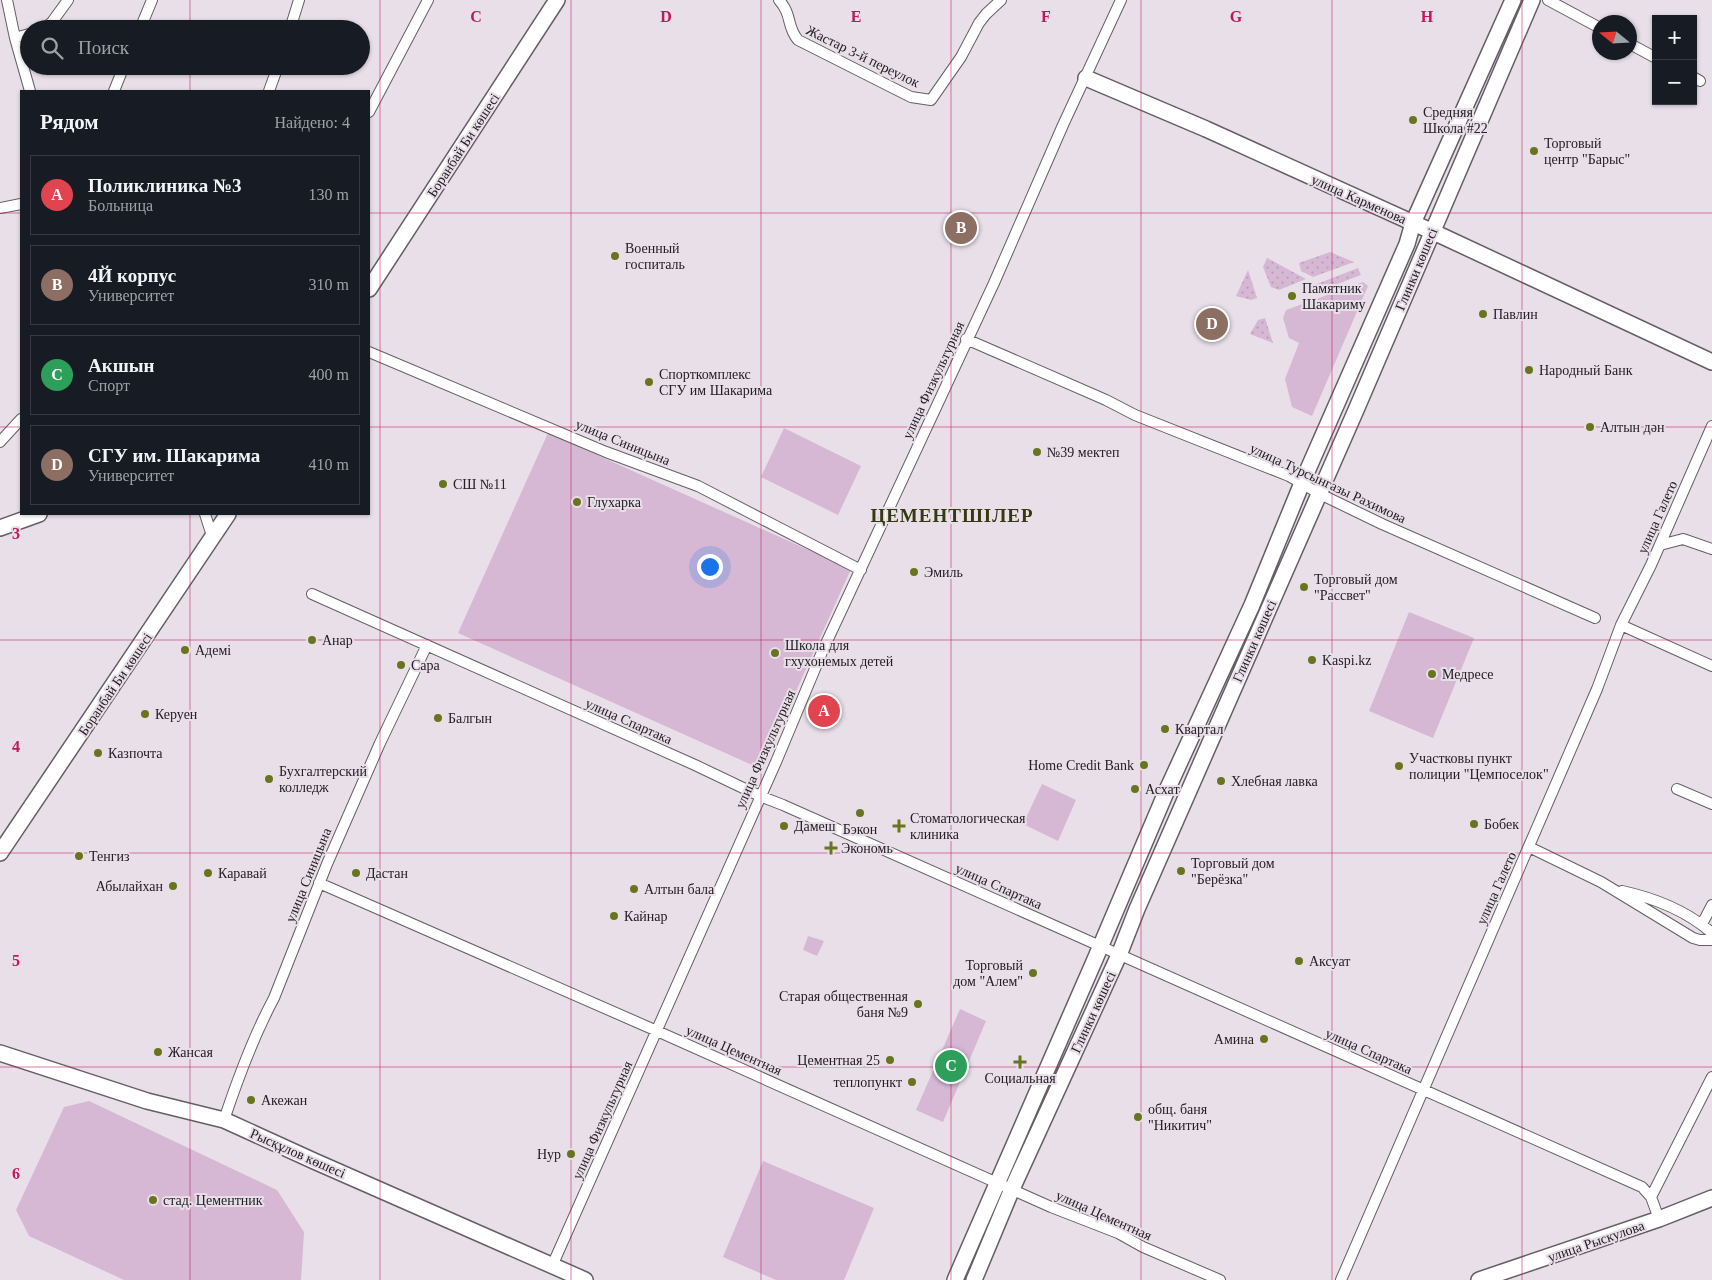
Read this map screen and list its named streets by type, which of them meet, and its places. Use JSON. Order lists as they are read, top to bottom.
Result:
{
  "streets": {
    "main road": [
      "Боранбай Би көшесі",
      "улица Карменова",
      "Глинки көшесі",
      "Рысқұлов көшесі",
      "улица Рыскулова"
    ],
    "street": [
      "Жастар 3-й переулок",
      "улица Физкультурная",
      "улица Синицына",
      "улица Турсынгазы Рахимова",
      "улица Галето",
      "улица Спартака",
      "улица Цементная"
    ]
  },
  "crossings": [
    ["улица Карменова", "Глинки көшесі"],
    ["улица Карменова", "улица Физкультурная"],
    ["Глинки көшесі", "улица Турсынгазы Рахимова"],
    ["Глинки көшесі", "улица Спартака"],
    ["Глинки көшесі", "улица Цементная"],
    ["улица Физкультурная", "улица Синицына"],
    ["улица Физкультурная", "улица Турсынгазы Рахимова"],
    ["улица Физкультурная", "улица Спартака"],
    ["улица Физкультурная", "улица Цементная"],
    ["улица Физкультурная", "Рысқұлов көшесі"],
    ["улица Синицына", "улица Спартака"],
    ["улица Синицына", "улица Цементная"],
    ["улица Синицына", "Рысқұлов көшесі"],
    ["улица Галето", "улица Спартака"]
  ],
  "districts": ["ЦЕМЕНТШІЛЕР"],
  "places": {
    "other": [
      "Средняя Школа #22",
      "Торговый центр \"Барыс\"",
      "Военный госпиталь",
      "Памятник Шакариму",
      "Павлин",
      "Народный Банк",
      "Спорткомплекс СГУ им Шакарима",
      "Алтын дән",
      "№39 мектеп",
      "СШ №11",
      "Глухарка",
      "Эмиль",
      "Торговый дом \"Рассвет\"",
      "Анар",
      "Адемi",
      "Школа для гхухонемых детей",
      "Kaspi.kz",
      "Сара",
      "Медресе",
      "Керуен",
      "Балгын",
      "Квартал",
      "Казпочта",
      "Home Credit Bank",
      "Участковы пункт полиции \"Цемпоселок\"",
      "Бухгалтерский колледж",
      "Хлебная лавка",
      "Асхат",
      "Бэкон",
      "Бобек",
      "Дамеш",
      "Тенгиз",
      "Торговый дом \"Берёзка\"",
      "Каравай",
      "Дастан",
      "Абылайхан",
      "Алтын бала",
      "Кайнар",
      "Аксуат",
      "Торговый дом \"Алем\"",
      "Старая общественная баня №9",
      "Амина",
      "Жансая",
      "Цементная 25",
      "теплопункт",
      "Акежан",
      "общ. баня \"Никитич\"",
      "Нур",
      "стад. Цементник"
    ],
    "health": ["Стоматологическая клиника", "Экономь", "Социальная"]
  },
  "north": "left",
  "page": {
    "map_buttons": ["+", "−"],
    "search": "Поиск",
    "heading": ["Рядом", "Найдено: 4"],
    "list": [
      {
        "mark": "A",
        "name": "Поликлиника №3",
        "note": "Больница",
        "value": "130 m"
      },
      {
        "mark": "B",
        "name": "4Й корпус",
        "note": "Университет",
        "value": "310 m"
      },
      {
        "mark": "C",
        "name": "Акшын",
        "note": "Спорт",
        "value": "400 m"
      },
      {
        "mark": "D",
        "name": "СГУ им. Шакарима",
        "note": "Университет",
        "value": "410 m"
      }
    ],
    "pins": [
      "B",
      "D",
      "A",
      "C"
    ]
  },
  "grid": {
    "columns": [
      "C",
      "D",
      "E",
      "F",
      "G",
      "H"
    ],
    "rows": [
      "3",
      "4",
      "5",
      "6"
    ]
  }
}
